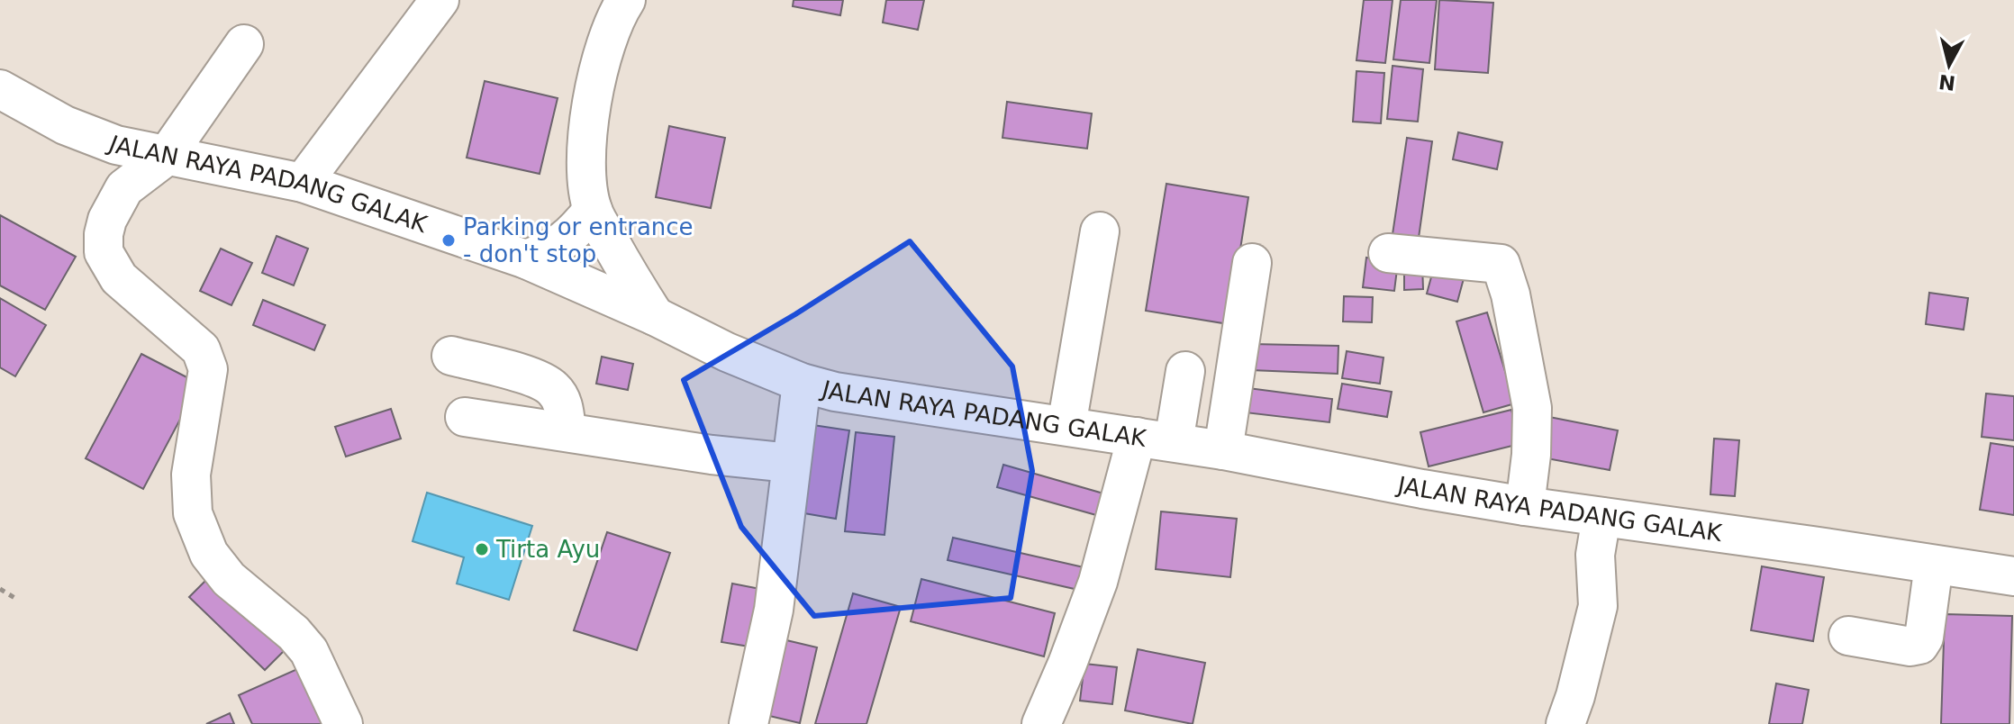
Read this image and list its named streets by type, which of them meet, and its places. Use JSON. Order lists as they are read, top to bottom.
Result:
{
  "streets": {
    "street": ["JALAN RAYA PADANG GALAK"]
  },
  "places": ["Parking or entrance - don't stop", "Tirta Ayu"],
  "north": "bottom"
}
